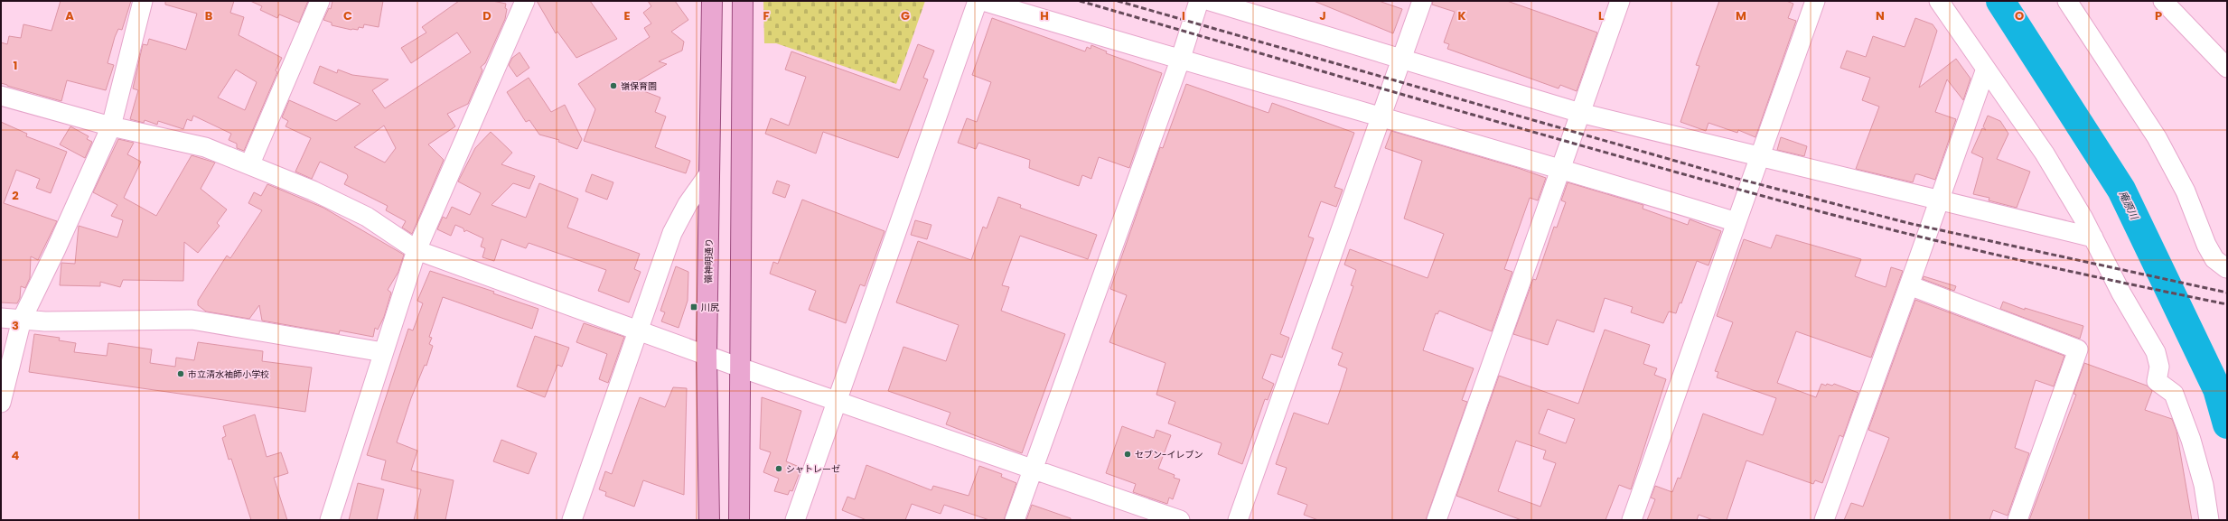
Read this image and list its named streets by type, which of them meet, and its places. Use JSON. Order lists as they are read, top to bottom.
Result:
{
  "streets": {
    "main road": ["嶺神明通り"]
  },
  "water": ["庵原川"],
  "places": {
    "other": [
      "嶺保育園",
      "市立清水袖師小学校",
      "セブン-イレブン",
      "シャトレーゼ"
    ],
    "transit": ["川尻"]
  },
  "grid": {
    "columns": [
      "A",
      "B",
      "C",
      "D",
      "E",
      "F",
      "G",
      "H",
      "I",
      "J",
      "K",
      "L",
      "M",
      "N",
      "O",
      "P"
    ],
    "rows": [
      "1",
      "2",
      "3",
      "4"
    ]
  }
}
